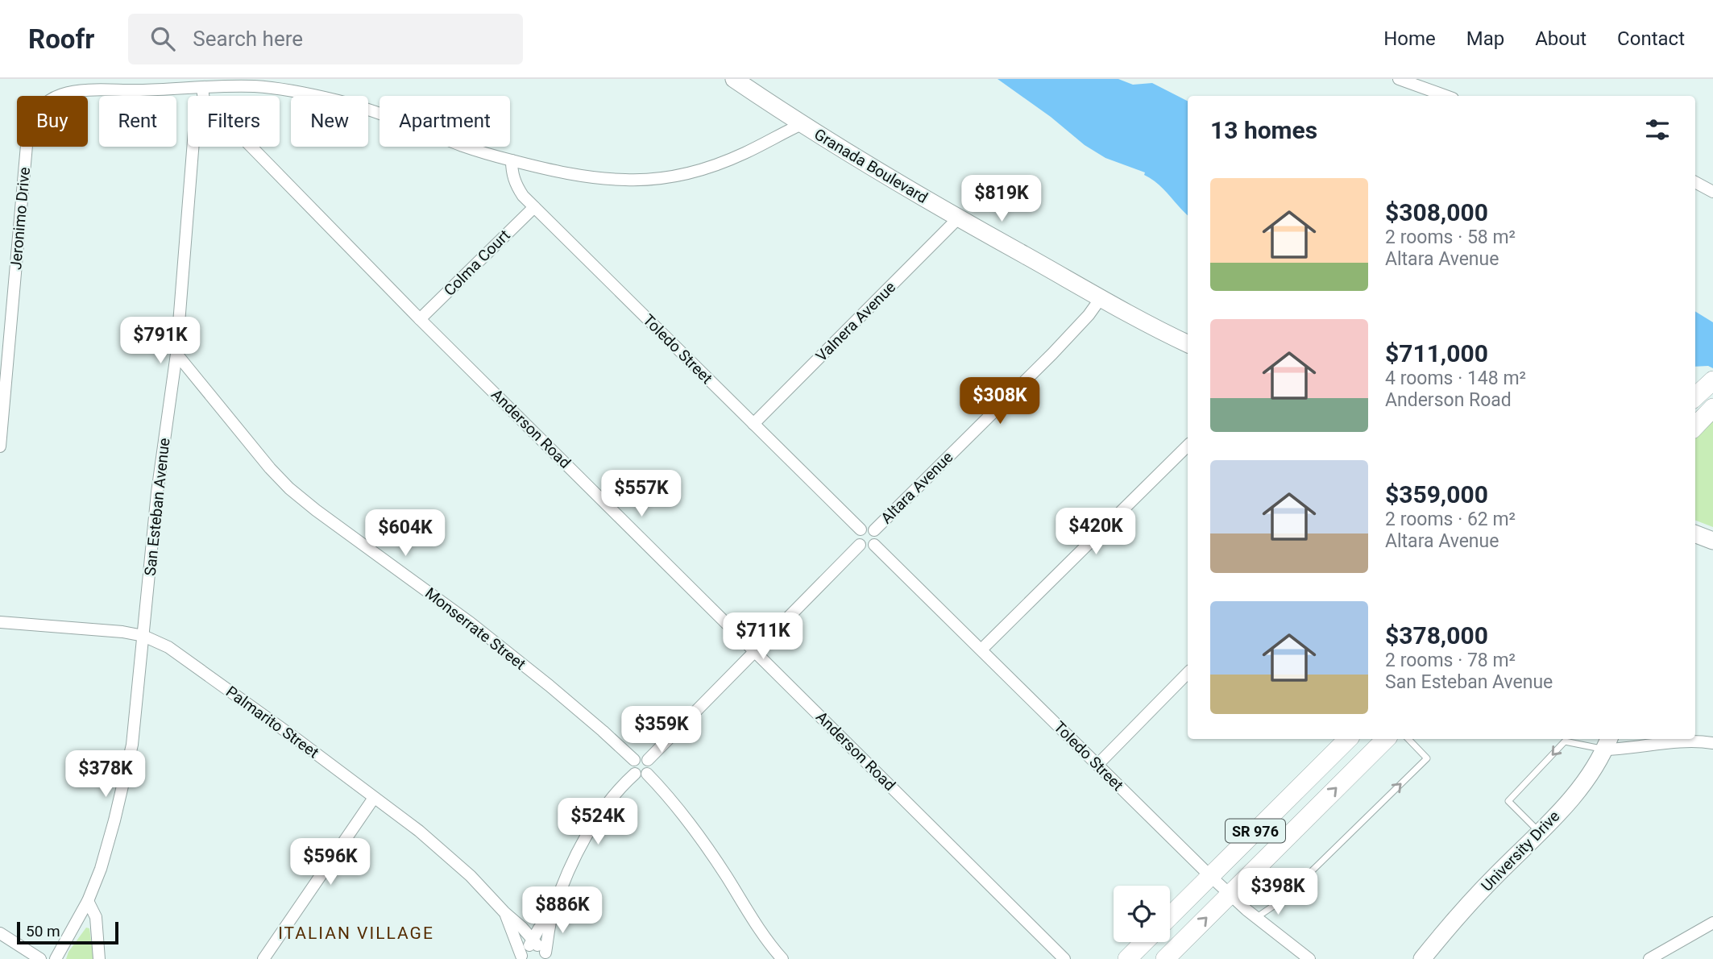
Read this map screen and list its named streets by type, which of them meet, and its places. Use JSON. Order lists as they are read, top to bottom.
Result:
{
  "streets": {
    "main road": ["SR 976"],
    "street": [
      "Granada Boulevard",
      "Jeronimo Drive",
      "Colma Court",
      "Valnera Avenue",
      "Toledo Street",
      "Anderson Road",
      "Altara Avenue",
      "San Esteban Avenue",
      "Monserrate Street",
      "Palmarito Street",
      "University Drive"
    ]
  },
  "crossings": [
    ["Granada Boulevard", "Jeronimo Drive"],
    ["Granada Boulevard", "Valnera Avenue"],
    ["Granada Boulevard", "Altara Avenue"],
    ["Jeronimo Drive", "Toledo Street"],
    ["Colma Court", "Toledo Street"],
    ["Colma Court", "Anderson Road"],
    ["Valnera Avenue", "Toledo Street"],
    ["Toledo Street", "Altara Avenue"],
    ["Toledo Street", "SR 976"],
    ["San Esteban Avenue", "Monserrate Street"],
    ["San Esteban Avenue", "Palmarito Street"]
  ],
  "districts": ["ITALIAN VILLAGE"],
  "scale_bar": "50 m",
  "page": {
    "header": "Roofr",
    "search": "Search here",
    "nav": [
      "Home",
      "Map",
      "About",
      "Contact"
    ],
    "chip": [
      "Buy",
      "Rent",
      "Filters",
      "New",
      "Apartment"
    ],
    "heading": "13 homes",
    "list": [
      {
        "name": "$308,000",
        "note": "2 rooms · 58 m² · Altara Avenue"
      },
      {
        "name": "$711,000",
        "note": "4 rooms · 148 m² · Anderson Road"
      },
      {
        "name": "$359,000",
        "note": "2 rooms · 62 m² · Altara Avenue"
      },
      {
        "name": "$378,000",
        "note": "2 rooms · 78 m² · San Esteban Avenue"
      }
    ],
    "price": [
      "$819K",
      "$791K",
      "$308K",
      "$557K",
      "$420K",
      "$604K",
      "$711K",
      "$359K",
      "$378K",
      "$524K",
      "$596K",
      "$398K",
      "$886K"
    ],
    "scale": "50 m"
  }
}
